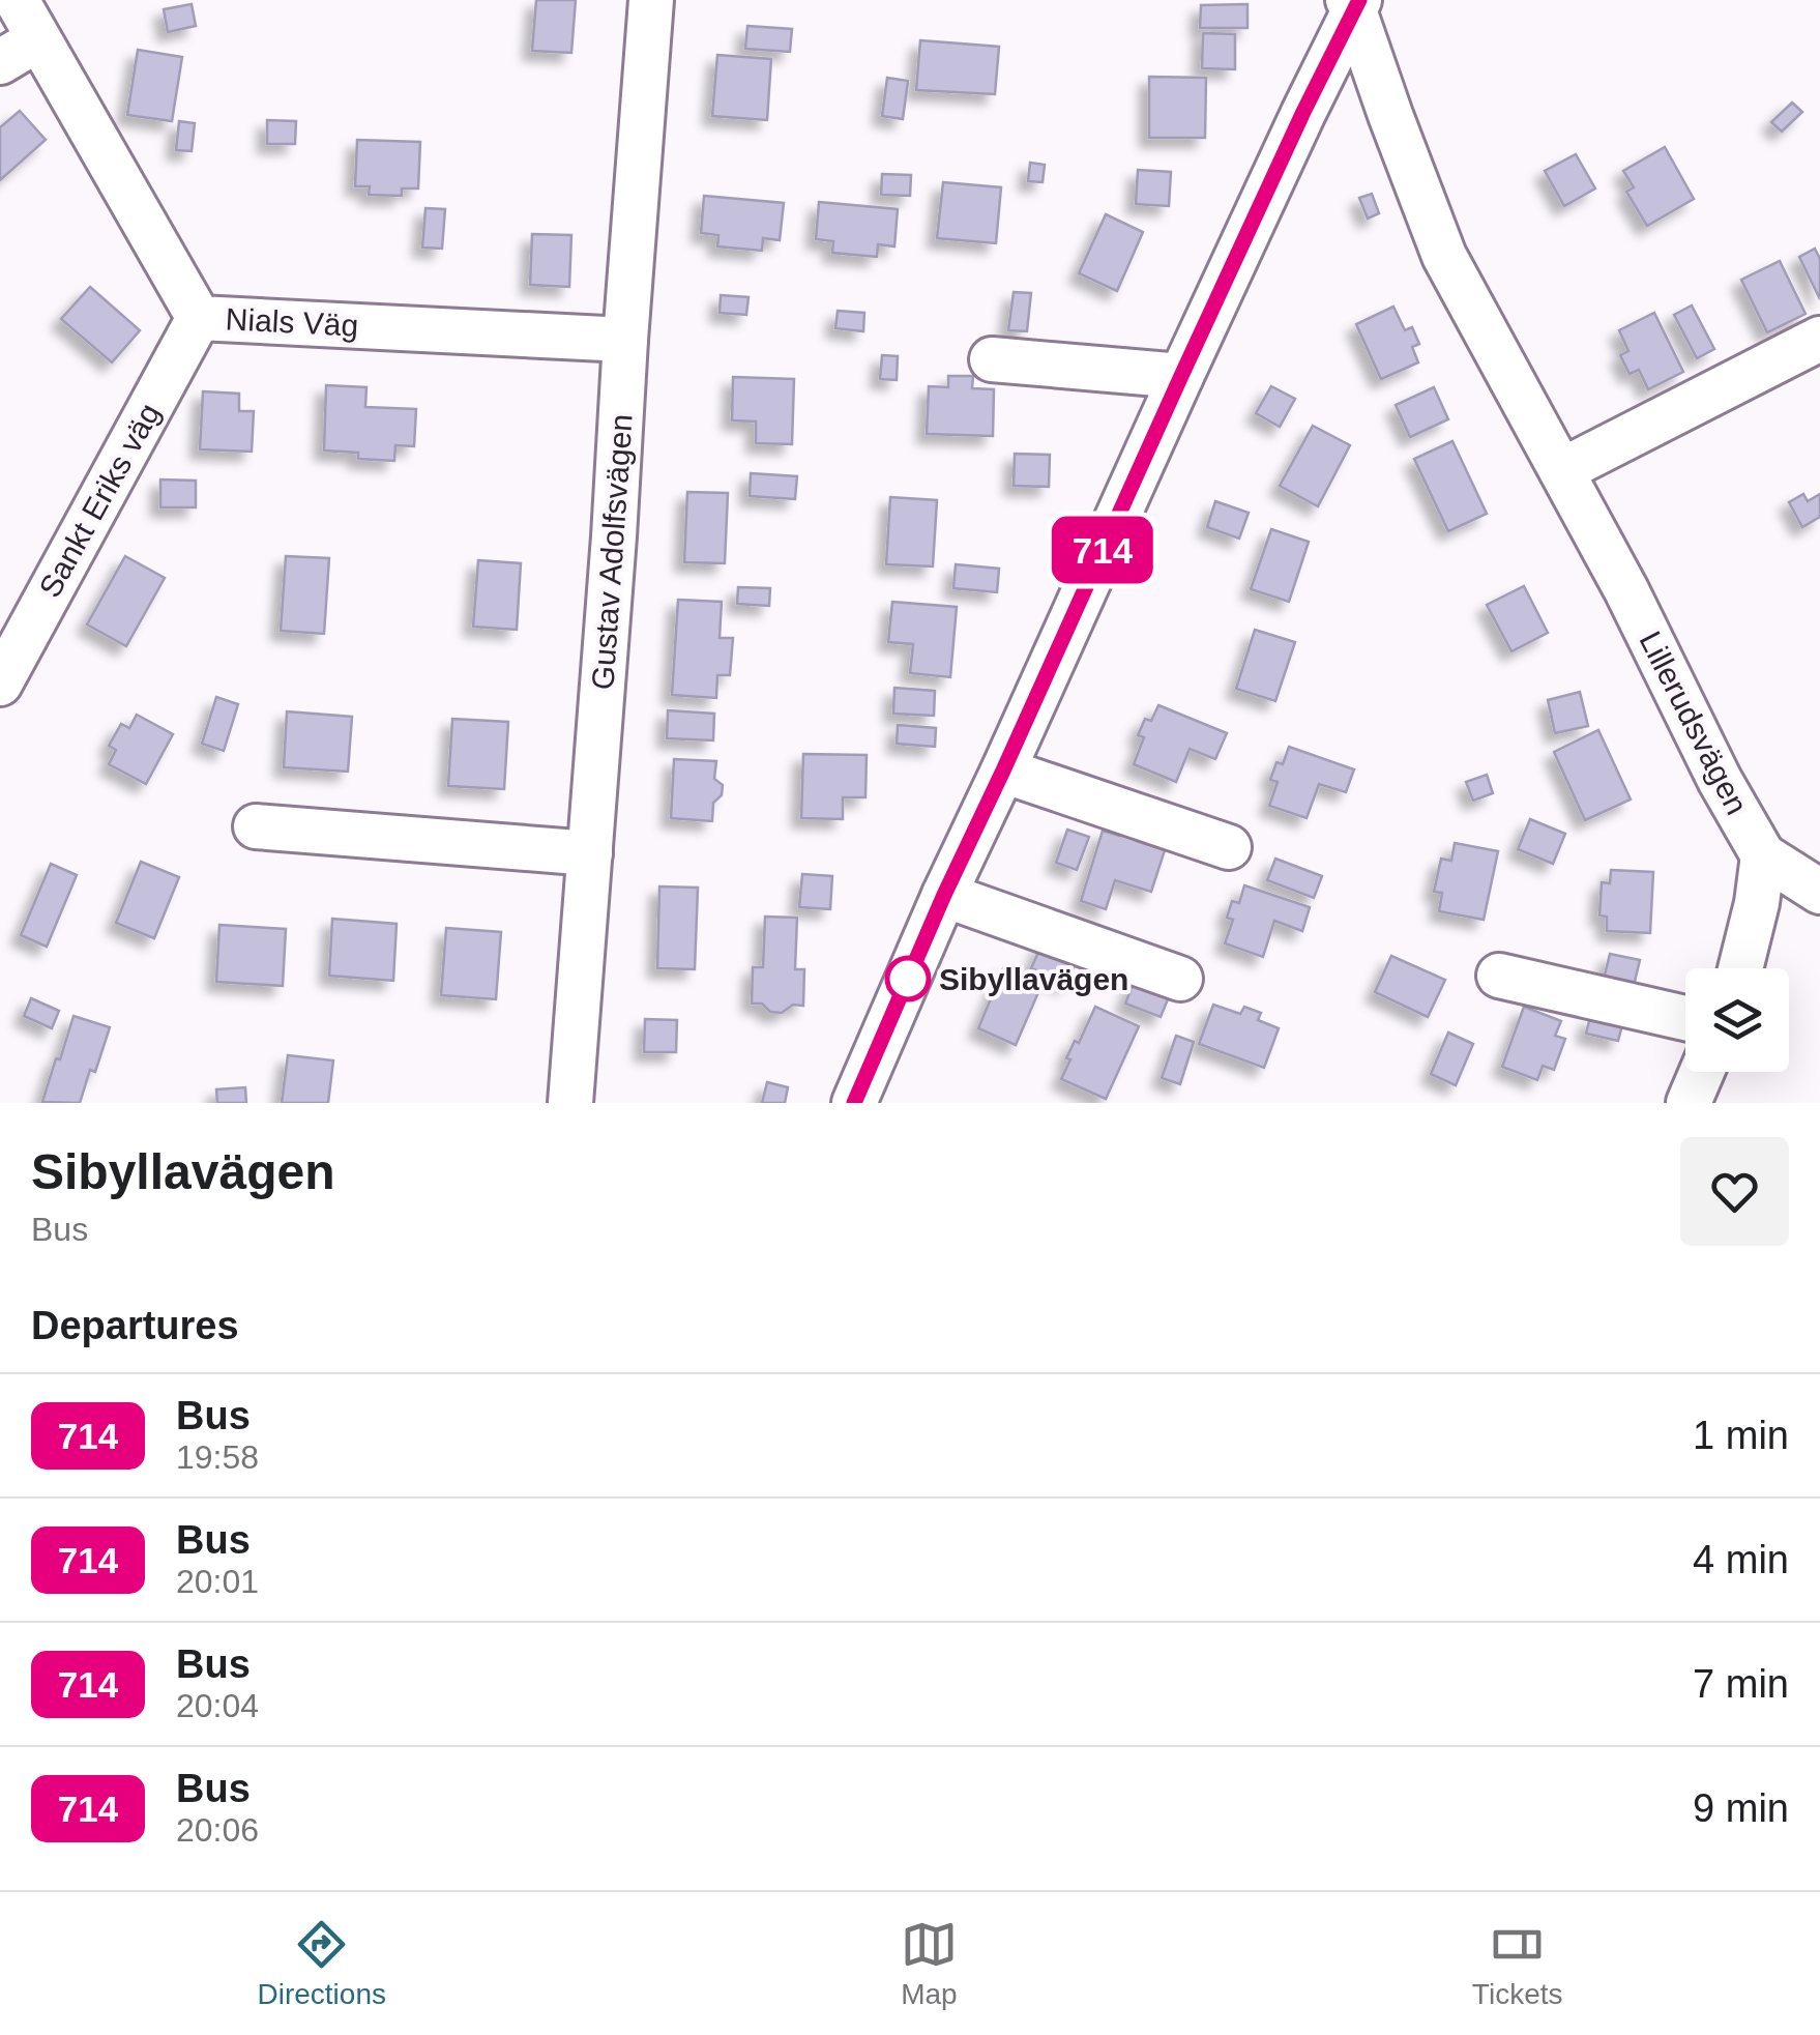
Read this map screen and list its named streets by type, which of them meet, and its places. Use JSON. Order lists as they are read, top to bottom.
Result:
{
  "streets": {
    "street": [
      "Nials Väg",
      "Sankt Eriks väg",
      "Gustav Adolfsvägen",
      "Lillerudsvägen"
    ]
  },
  "crossings": [
    ["Nials Väg", "Sankt Eriks väg"],
    ["Nials Väg", "Gustav Adolfsvägen"]
  ],
  "places": ["Sibyllavägen"],
  "lines": ["bus line 714"],
  "page": {
    "on_map": "714",
    "heading": [
      ["Sibyllavägen", "Bus"],
      "Departures"
    ],
    "list": [
      {
        "mark": "714",
        "name": "Bus",
        "note": "19:58",
        "value": "1 min"
      },
      {
        "mark": "714",
        "name": "Bus",
        "note": "20:01",
        "value": "4 min"
      },
      {
        "mark": "714",
        "name": "Bus",
        "note": "20:04",
        "value": "7 min"
      },
      {
        "mark": "714",
        "name": "Bus",
        "note": "20:06",
        "value": "9 min"
      }
    ],
    "tabs": ["Directions", "Map", "Tickets"]
  }
}
